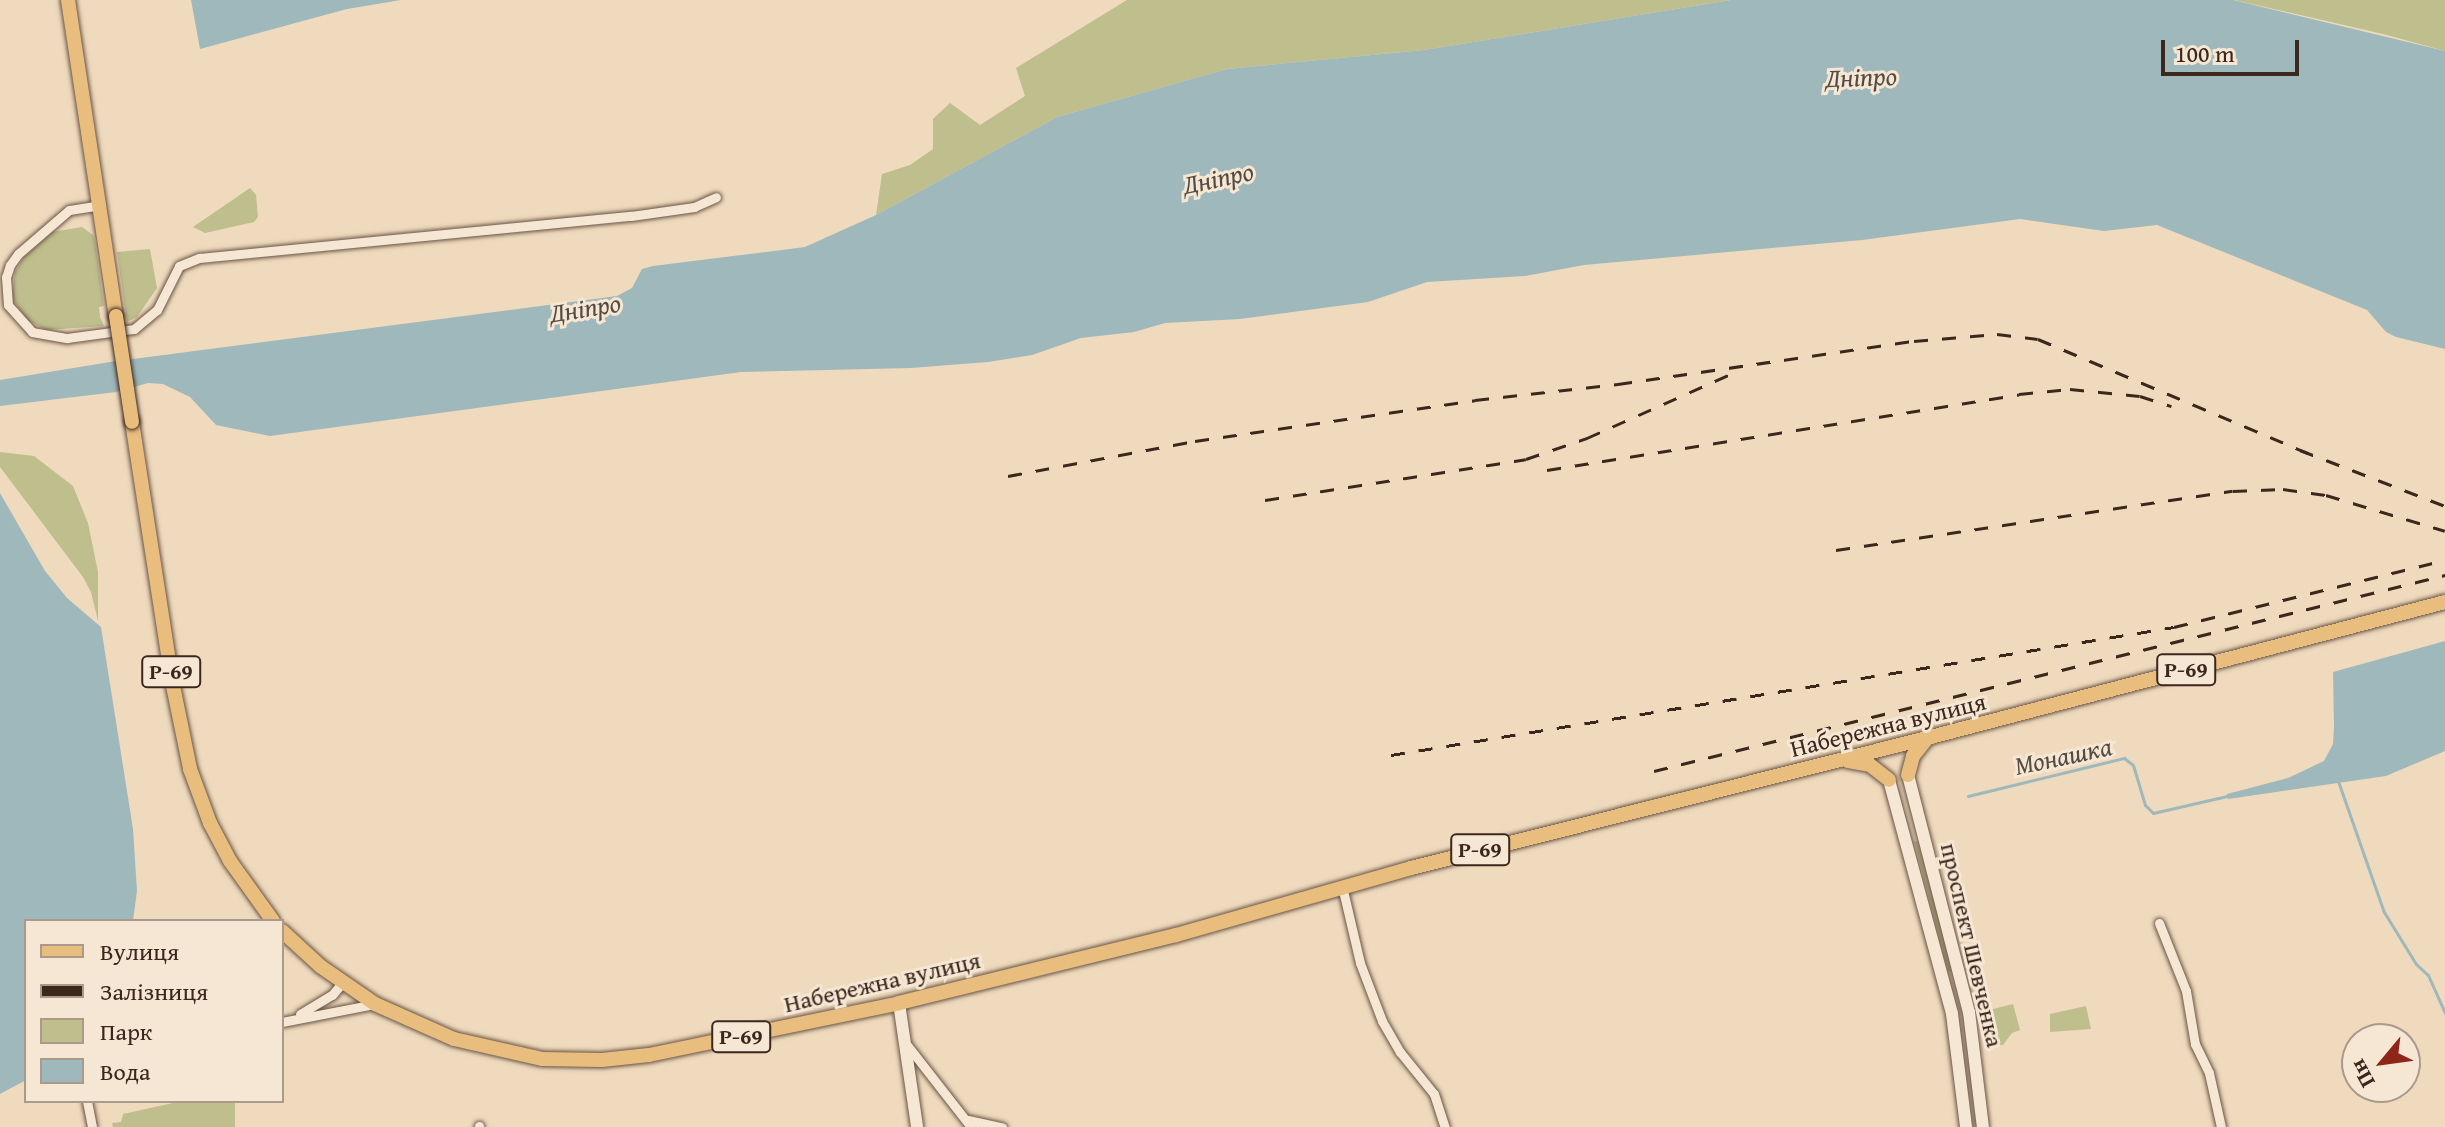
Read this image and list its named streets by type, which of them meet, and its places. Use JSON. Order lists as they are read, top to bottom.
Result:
{
  "streets": {
    "main road": ["Р-69", "Набережна вулиця"],
    "street": ["проспект Шевченка"]
  },
  "crossings": [
    ["Р-69", "Набережна вулиця"]
  ],
  "water": ["Дніпро", "Монашка"],
  "legend": [
    "Вулиця",
    "Залізниця",
    "Парк",
    "Вода"
  ],
  "scale_bar": "100 m",
  "north": "bottom left"
}
